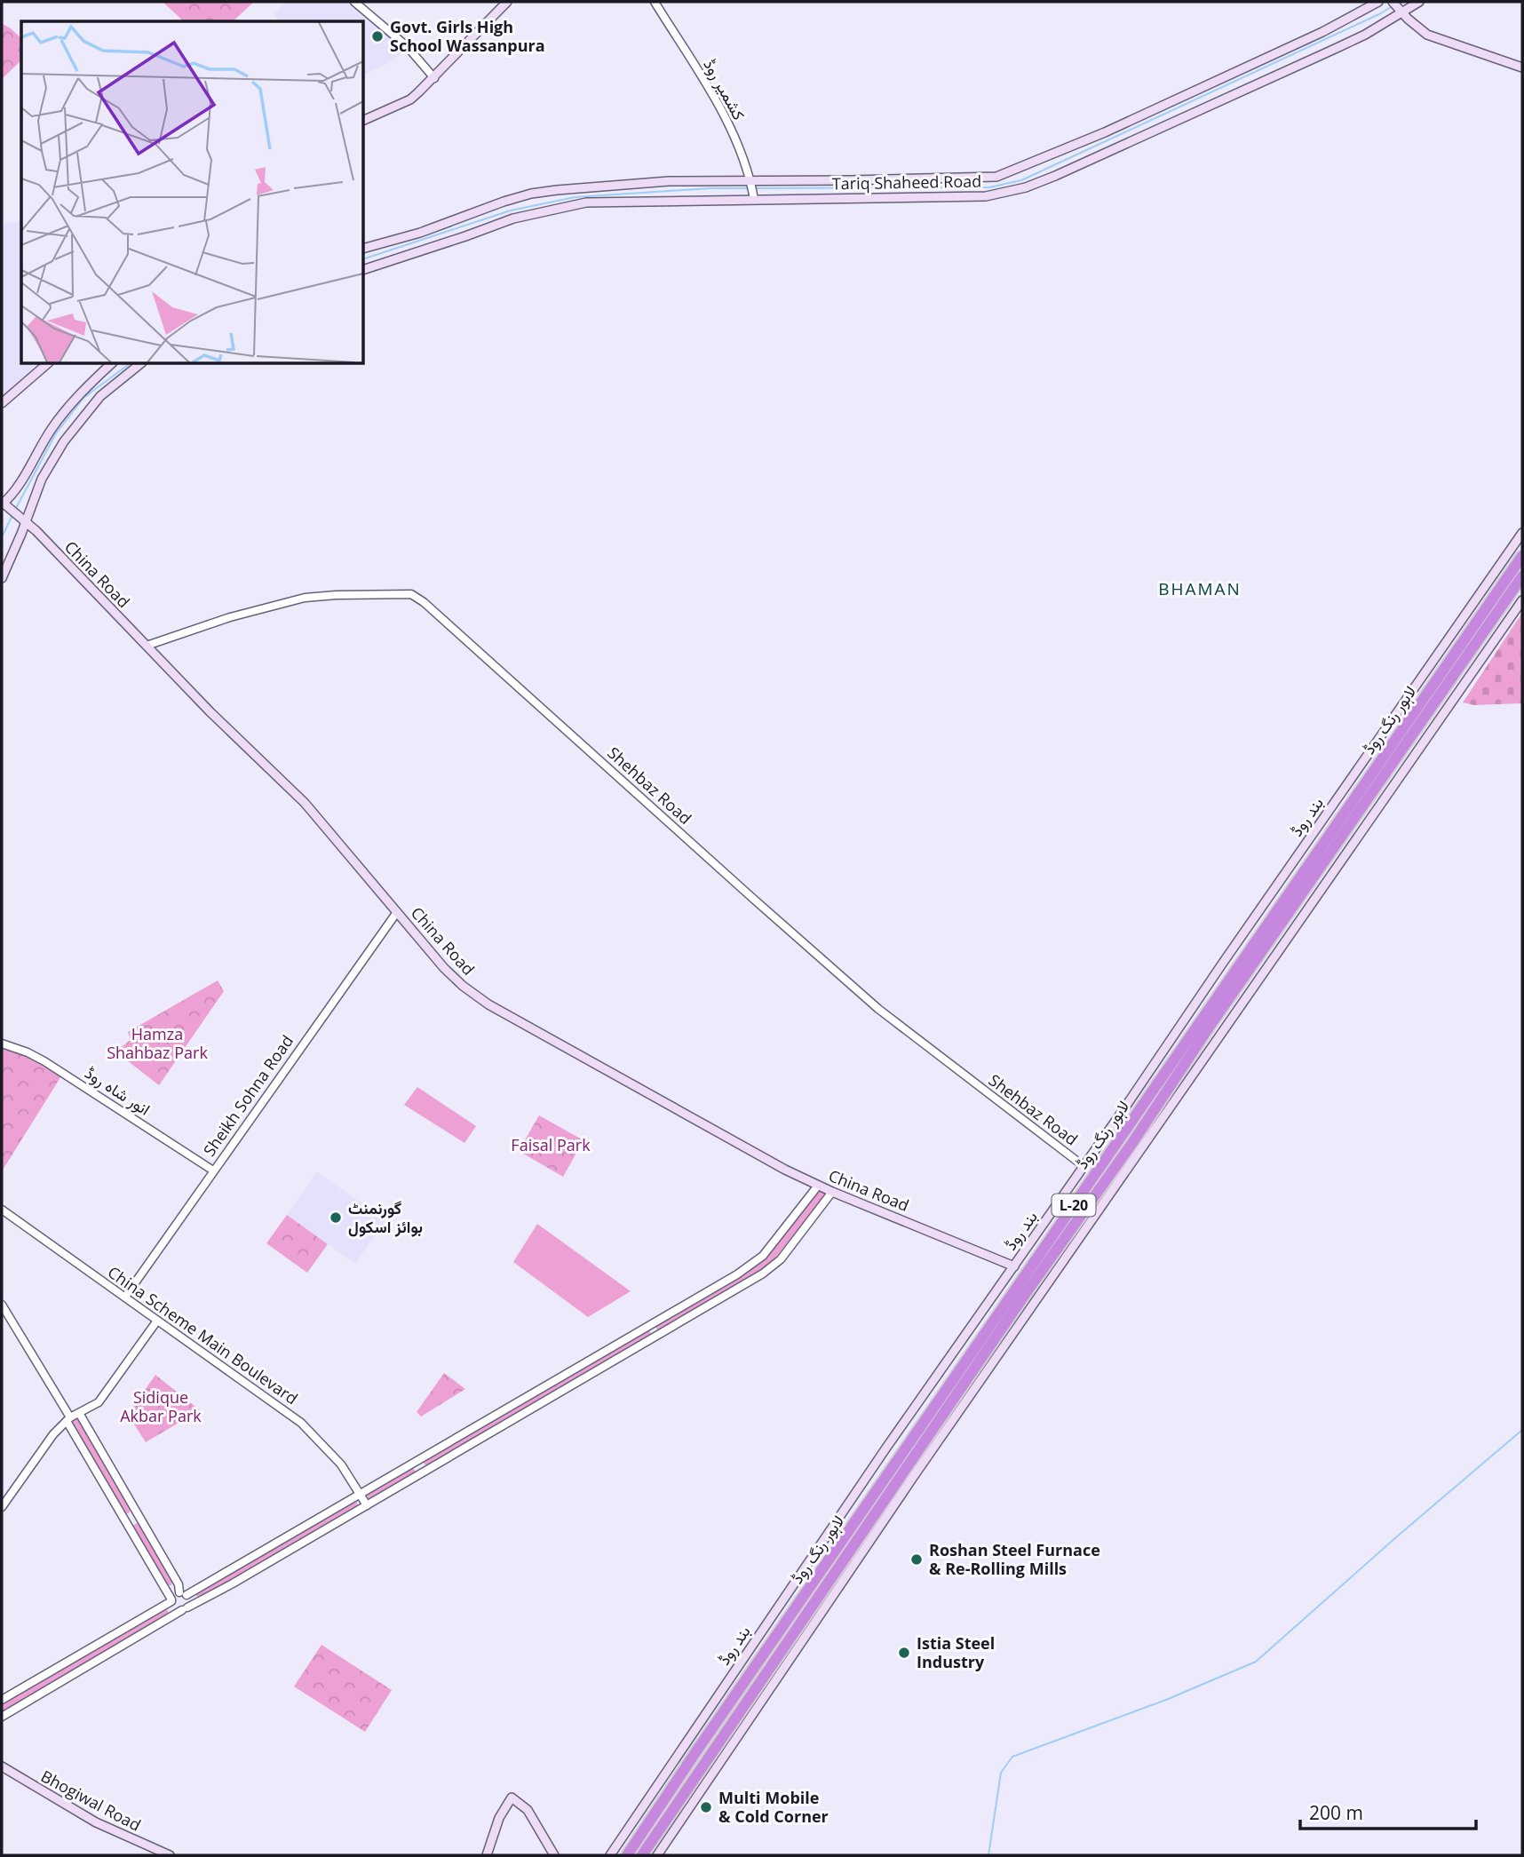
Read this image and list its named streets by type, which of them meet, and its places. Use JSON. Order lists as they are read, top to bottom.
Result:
{
  "streets": {
    "highway": ["لاہور رنگ روڈ", "L-20"],
    "main road": [
      "Tariq Shaheed Road",
      "China Road",
      "بند روڈ",
      "Bhogiwal Road"
    ],
    "street": [
      "کشمیر روڈ",
      "Shehbaz Road",
      "انور شاہ روڈ",
      "Sheikh Sohna Road",
      "China Scheme Main Boulevard"
    ]
  },
  "crossings": [
    ["کشمیر روڈ", "Tariq Shaheed Road"],
    ["China Road", "Shehbaz Road"],
    ["China Road", "بند روڈ"],
    ["China Road", "Sheikh Sohna Road"],
    ["Shehbaz Road", "بند روڈ"],
    ["انور شاہ روڈ", "Sheikh Sohna Road"],
    ["Sheikh Sohna Road", "China Scheme Main Boulevard"]
  ],
  "districts": ["BHAMAN"],
  "parks": ["Hamza Shahbaz Park", "Faisal Park", "Sidique Akbar Park"],
  "places": [
    "Govt. Girls High School Wassanpura",
    "گورنمنٹ بوائز اسکول",
    "Roshan Steel Furnace & Re-Rolling Mills",
    "Istia Steel Industry",
    "Multi Mobile & Cold Corner"
  ],
  "scale_bar": "200 m"
}
